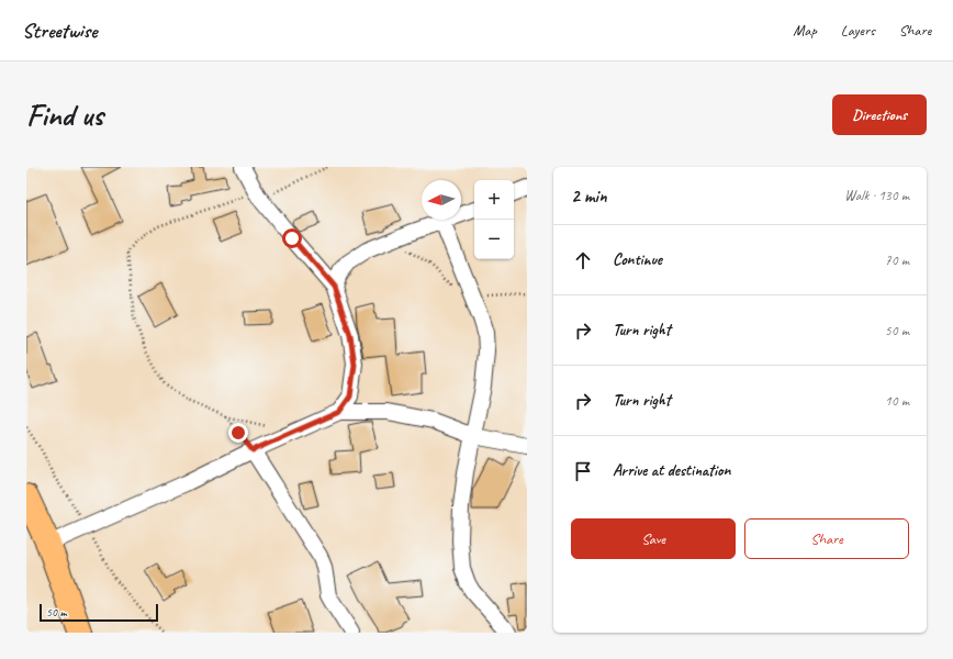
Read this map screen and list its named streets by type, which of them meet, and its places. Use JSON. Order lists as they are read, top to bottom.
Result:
{
  "scale_bar": "50 m",
  "north": "left",
  "page": {
    "header": "Streetwise",
    "nav": ["Map", "Layers", "Share"],
    "buttons": [
      "Directions",
      ["Save", "Share"]
    ],
    "title": "Find us",
    "heading": ["2 min", "Walk · 130 m"],
    "map_buttons": ["+", "−"],
    "list": [
      ["Continue", "70 m"],
      ["Turn right", "50 m"],
      ["Turn right", "10 m"],
      "Arrive at destination"
    ],
    "scale": "50 m"
  }
}
